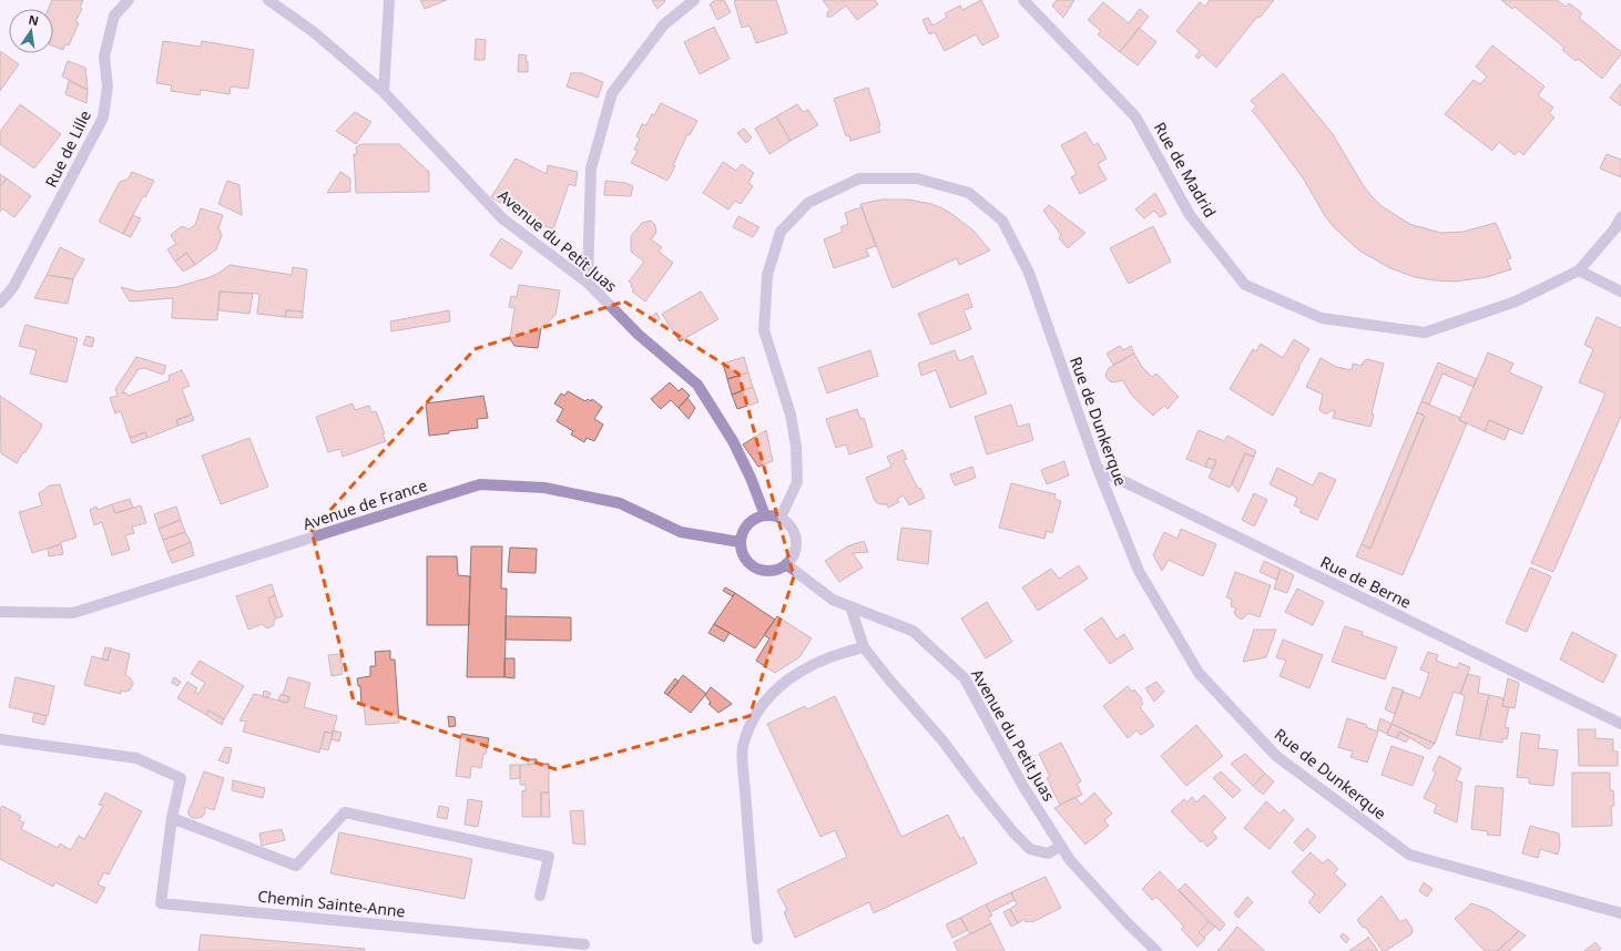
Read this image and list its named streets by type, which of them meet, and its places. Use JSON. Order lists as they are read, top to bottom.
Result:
{
  "streets": {
    "street": [
      "Rue de Lille",
      "Rue de Madrid",
      "Avenue du Petit Juas",
      "Rue de Dunkerque",
      "Avenue de France",
      "Rue de Berne",
      "Chemin Sainte-Anne"
    ]
  },
  "crossings": [
    ["Avenue du Petit Juas", "Rue de Dunkerque"],
    ["Avenue du Petit Juas", "Avenue de France"],
    ["Rue de Dunkerque", "Avenue de France"],
    ["Rue de Dunkerque", "Rue de Berne"]
  ],
  "north": "top"
}
